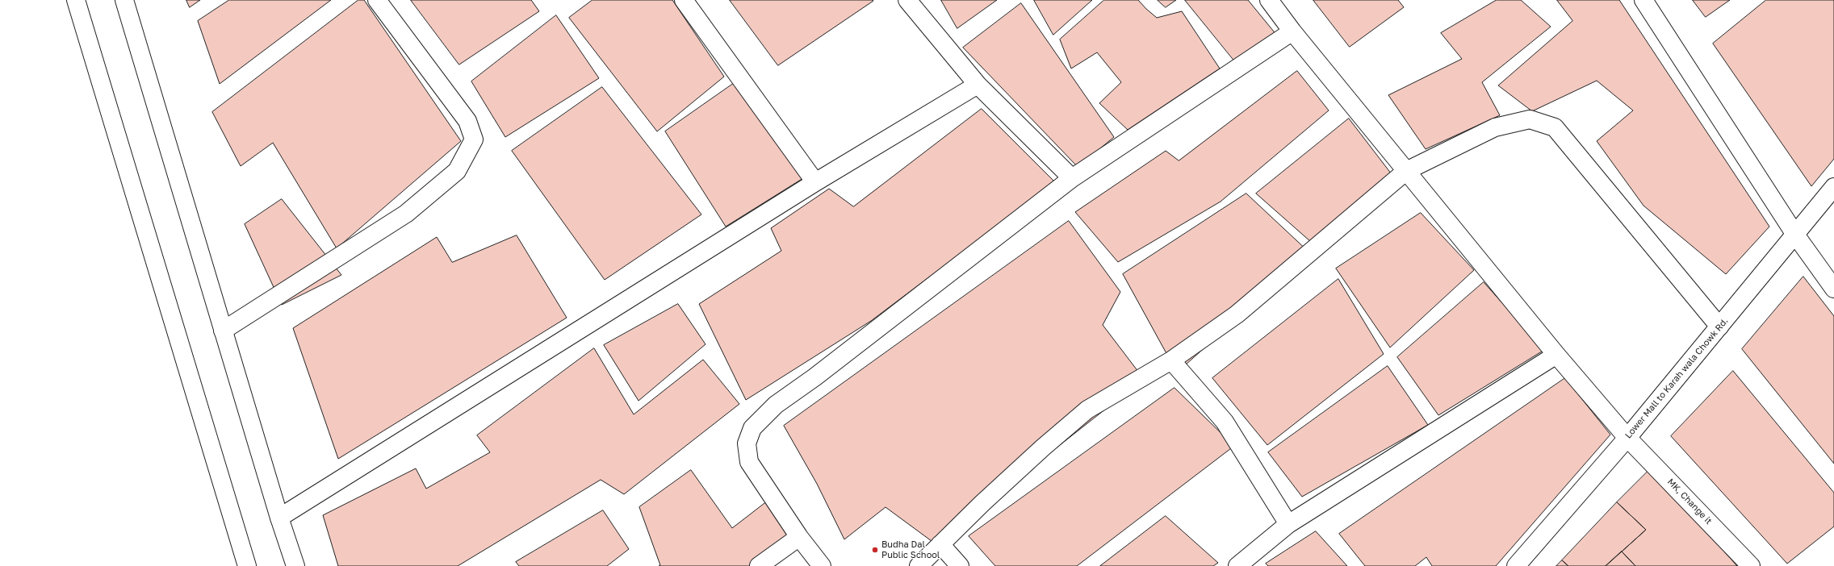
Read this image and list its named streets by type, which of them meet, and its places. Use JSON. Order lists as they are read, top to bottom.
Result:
{
  "streets": {
    "street": ["Lower Mall to Karah wala Chowk Rd.", "MK, Change it"]
  },
  "crossings": [
    ["Lower Mall to Karah wala Chowk Rd.", "MK, Change it"]
  ],
  "places": ["Budha Dal Public School"]
}
